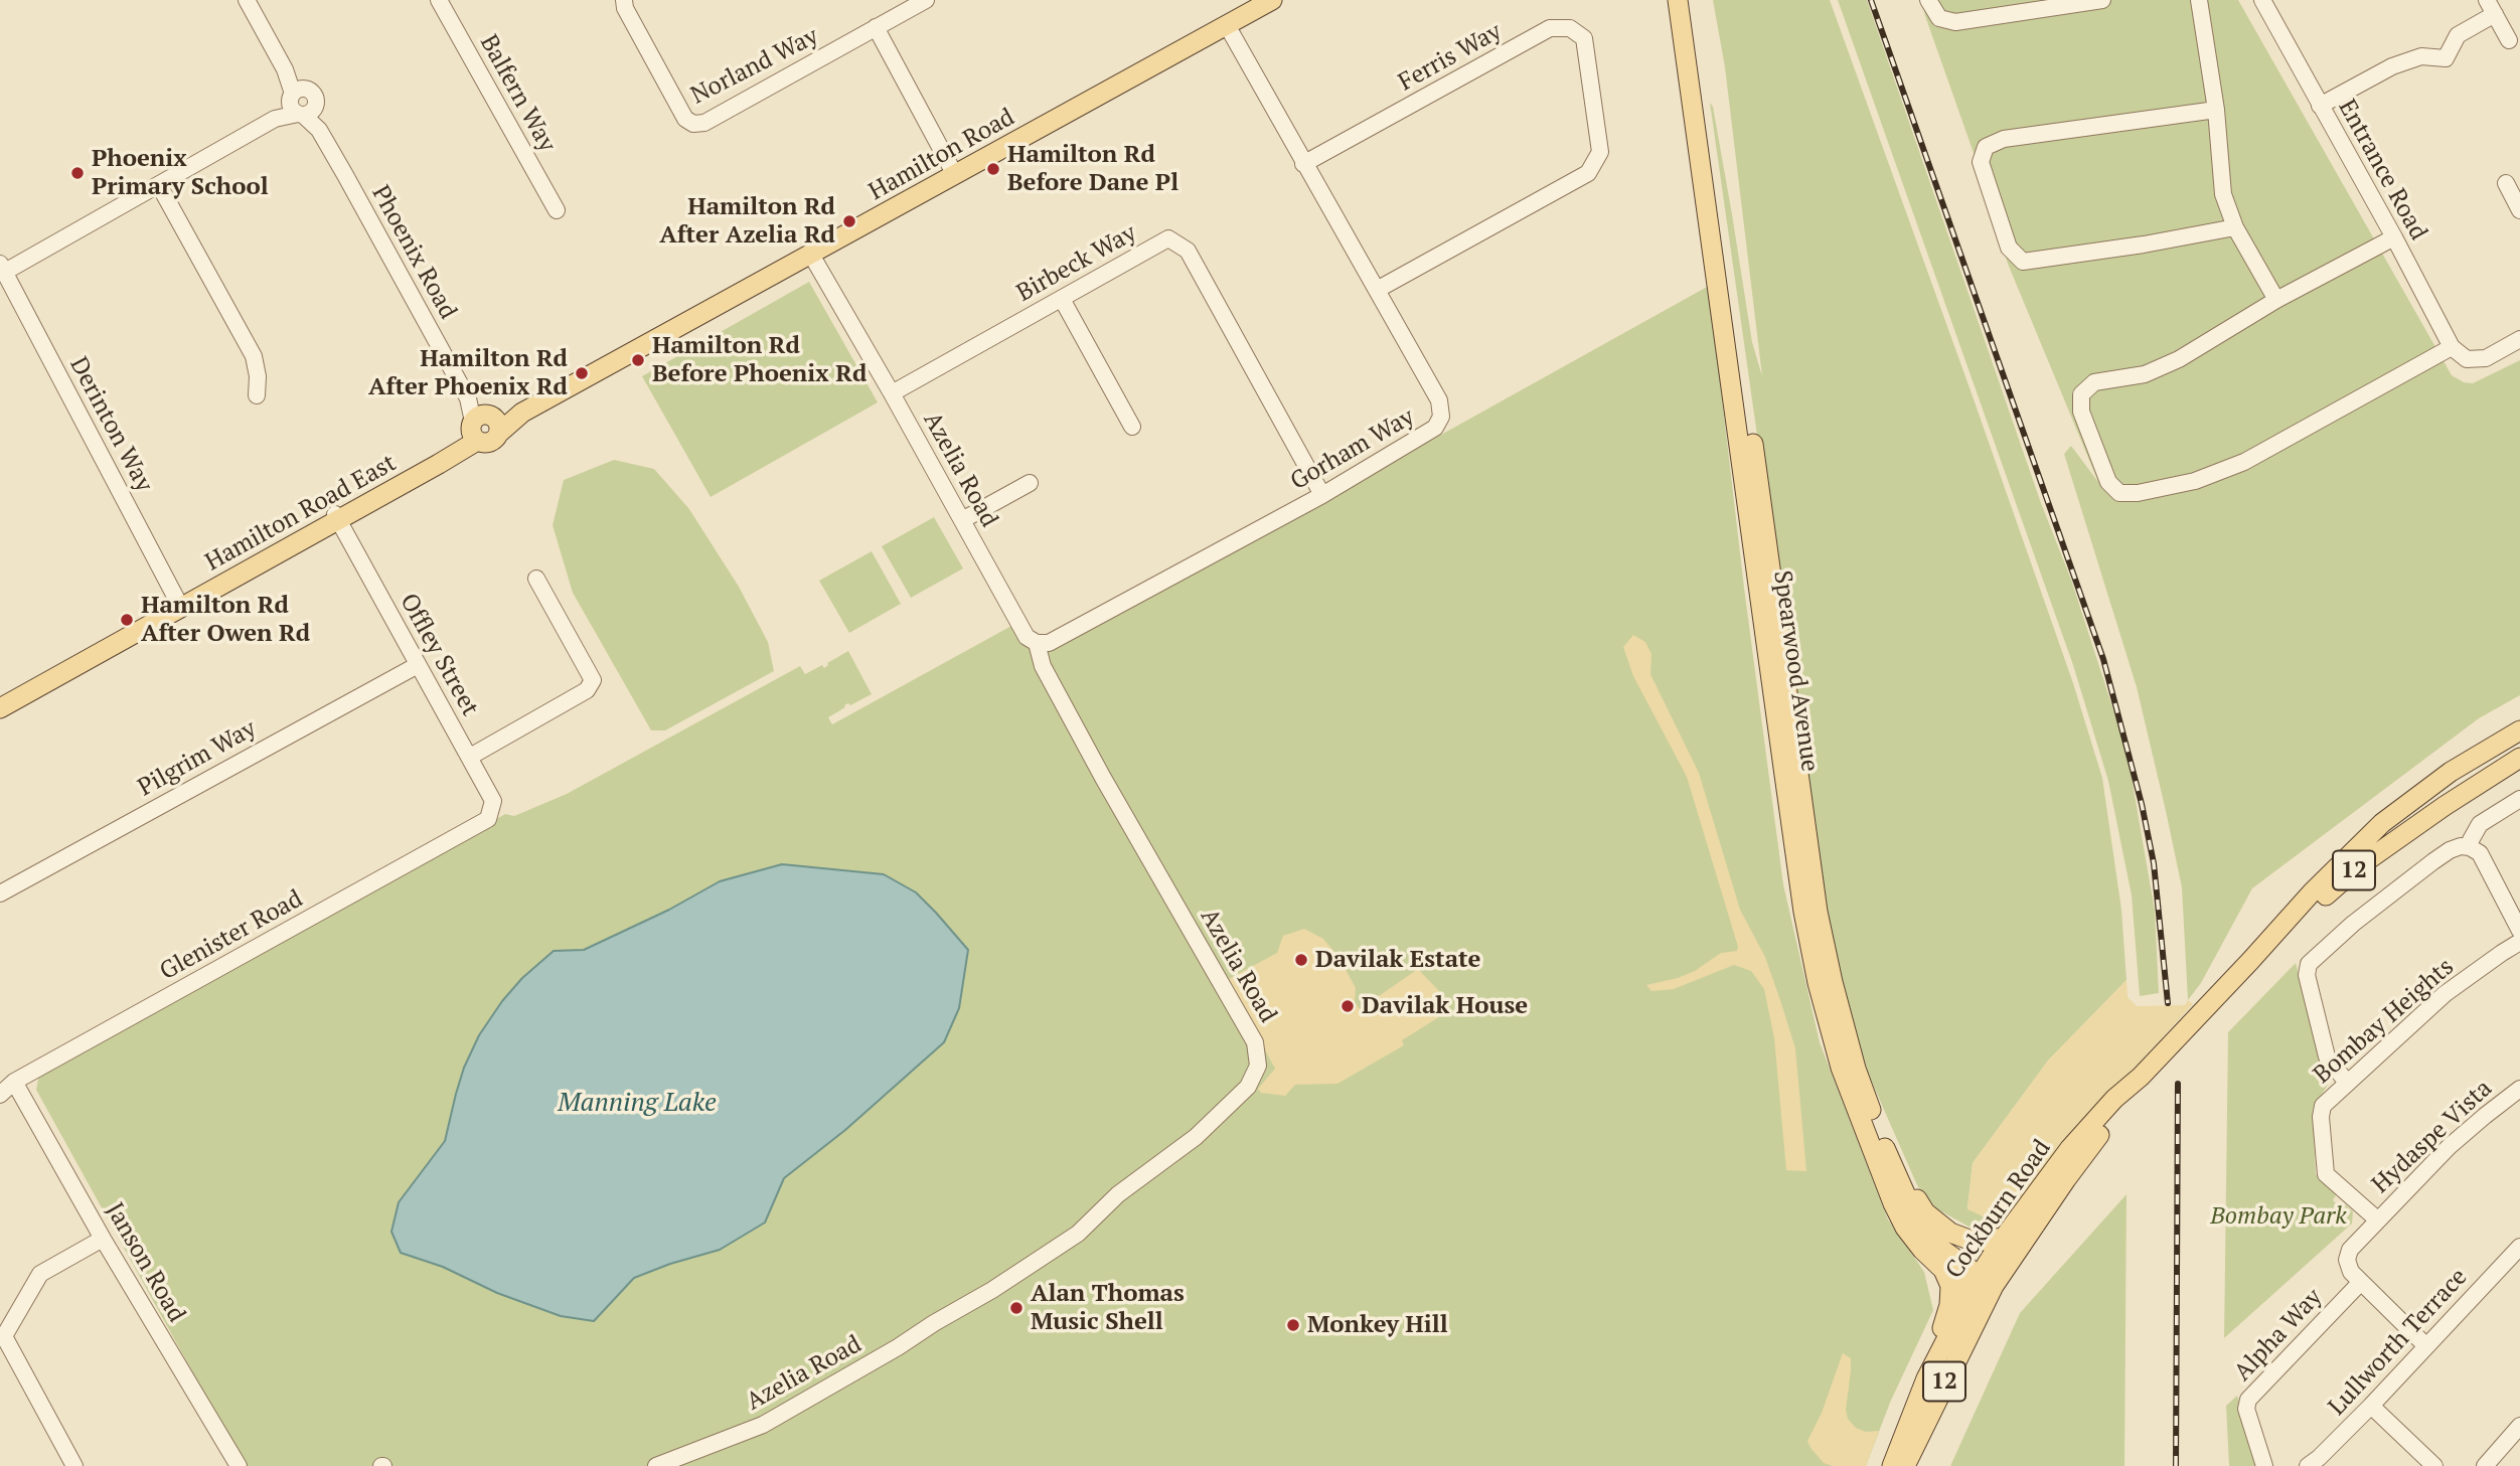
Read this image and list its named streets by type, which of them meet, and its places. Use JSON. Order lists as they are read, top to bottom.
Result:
{
  "streets": {
    "main road": [
      "Hamilton Road",
      "Hamilton Road East",
      "Spearwood Avenue",
      "12",
      "Cockburn Road"
    ],
    "street": [
      "Ferris Way",
      "Norland Way",
      "Balfern Way",
      "Entrance Road",
      "Phoenix Road",
      "Birbeck Way",
      "Derinton Way",
      "Gorham Way",
      "Azelia Road",
      "Offley Street",
      "Pilgrim Way",
      "Glenister Road",
      "Bombay Heights",
      "Hydaspe Vista",
      "Janson Road",
      "Alpha Way",
      "Lullworth Terrace"
    ]
  },
  "crossings": [
    ["Ferris Way", "Gorham Way"],
    ["Hamilton Road", "Phoenix Road"],
    ["Hamilton Road", "Gorham Way"],
    ["Hamilton Road", "Azelia Road"],
    ["Hamilton Road", "Hamilton Road East"],
    ["Phoenix Road", "Hamilton Road East"],
    ["Birbeck Way", "Gorham Way"],
    ["Birbeck Way", "Azelia Road"],
    ["Derinton Way", "Hamilton Road East"],
    ["Gorham Way", "Azelia Road"],
    ["Hamilton Road East", "Offley Street"],
    ["Offley Street", "Pilgrim Way"],
    ["Offley Street", "Glenister Road"],
    ["Spearwood Avenue", "Cockburn Road"],
    ["Glenister Road", "Janson Road"],
    ["Bombay Heights", "Hydaspe Vista"],
    ["Hydaspe Vista", "Alpha Way"],
    ["Hydaspe Vista", "Lullworth Terrace"]
  ],
  "water": ["Manning Lake"],
  "parks": ["Bombay Park"],
  "places": [
    "Hamilton Rd Before Dane Pl",
    "Phoenix Primary School",
    "Hamilton Rd After Azelia Rd",
    "Hamilton Rd Before Phoenix Rd",
    "Hamilton Rd After Phoenix Rd",
    "Hamilton Rd After Owen Rd",
    "Davilak Estate",
    "Davilak House",
    "Alan Thomas Music Shell",
    "Monkey Hill"
  ]
}
